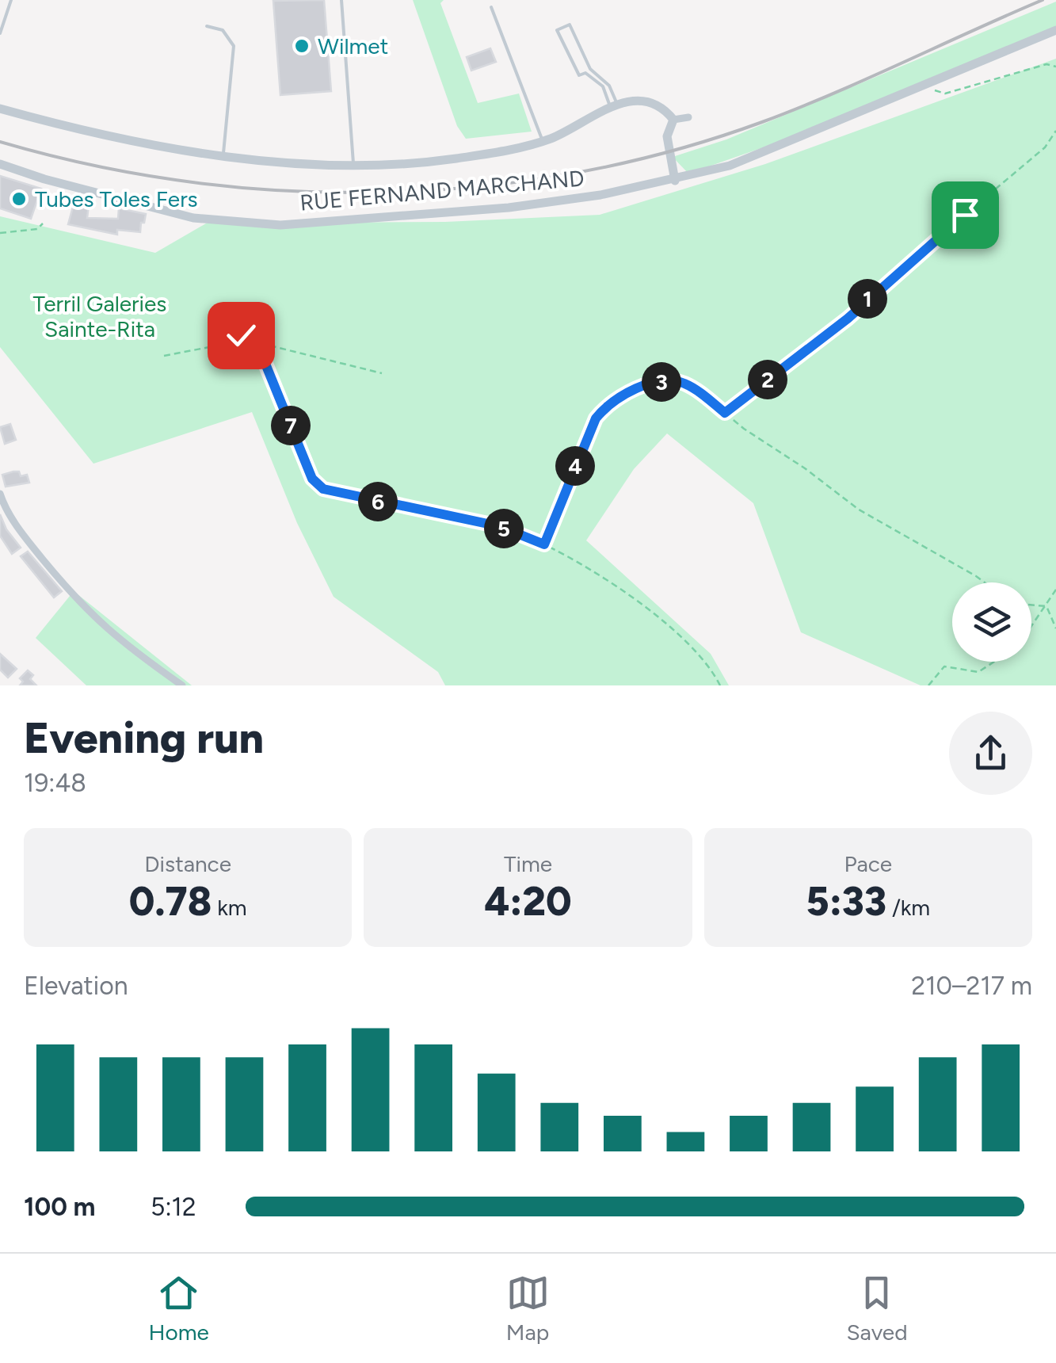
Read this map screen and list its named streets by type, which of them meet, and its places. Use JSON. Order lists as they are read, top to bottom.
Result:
{
  "streets": {
    "street": ["RUE FERNAND MARCHAND"]
  },
  "parks": ["Terril Galeries Sainte-Rita"],
  "places": ["Wilmet", "Tubes Toles Fers"],
  "page": {
    "pins": [
      "1",
      "2",
      "3",
      "7",
      "4",
      "6",
      "5"
    ],
    "heading": ["Evening run", "19:48"],
    "stats": [
      ["Distance", "0.78 km"],
      ["Time", "4:20"],
      ["Pace", "5:33 /km"]
    ],
    "chart": ["Elevation", "210–217 m"],
    "list": [
      {
        "name": "100 m",
        "note": "5:12"
      }
    ],
    "tabs": ["Home", "Map", "Saved"]
  }
}
